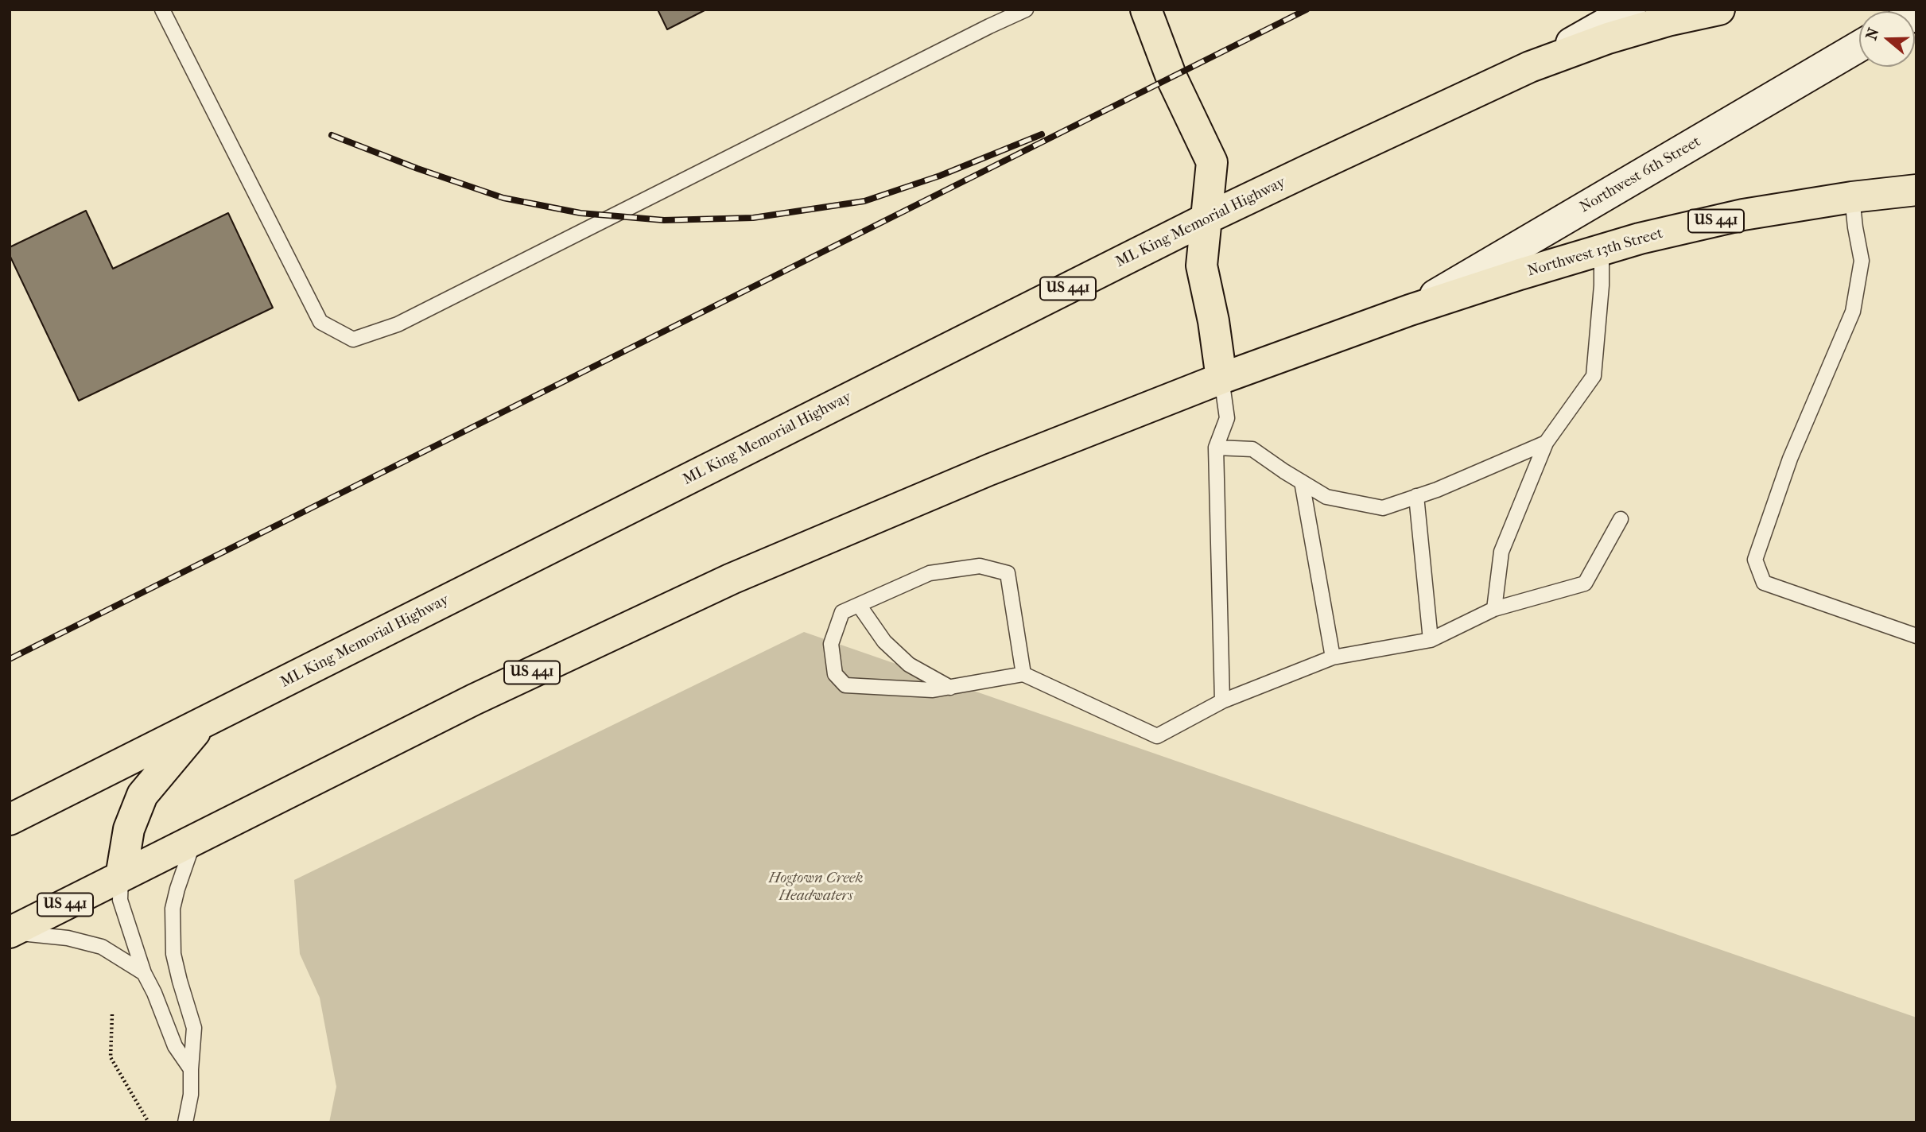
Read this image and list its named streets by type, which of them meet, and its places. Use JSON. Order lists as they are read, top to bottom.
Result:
{
  "streets": {
    "main road": [
      "Northwest 6th Street",
      "US 441",
      "ML King Memorial Highway",
      "Northwest 13th Street"
    ]
  },
  "crossings": [
    ["Northwest 6th Street", "US 441"],
    ["Northwest 6th Street", "Northwest 13th Street"],
    ["US 441", "ML King Memorial Highway"],
    ["US 441", "Northwest 13th Street"]
  ],
  "parks": ["Hogtown Creek Headwaters"],
  "north": "left"
}
